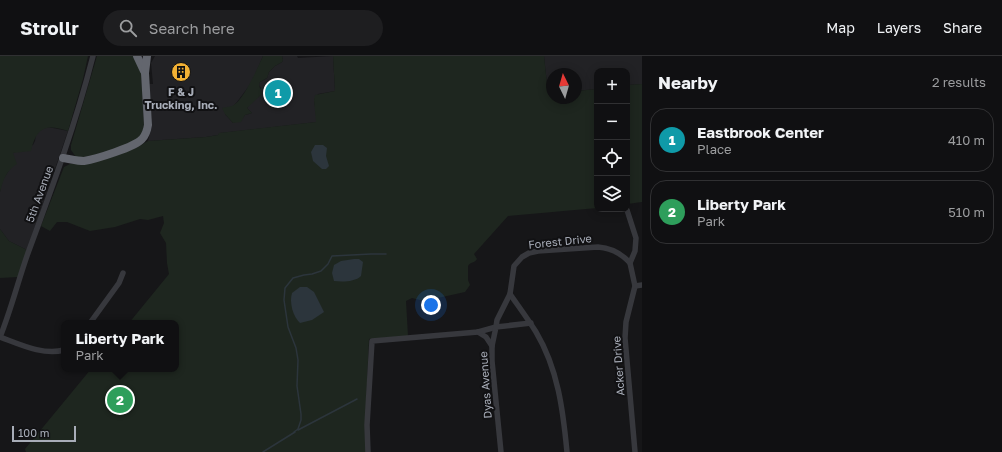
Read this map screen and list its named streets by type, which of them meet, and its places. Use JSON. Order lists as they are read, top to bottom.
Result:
{
  "streets": {
    "street": [
      "5th Avenue",
      "Forest Drive",
      "Acker Drive",
      "Dyas Avenue"
    ]
  },
  "crossings": [
    ["Forest Drive", "Acker Drive"],
    ["Forest Drive", "Dyas Avenue"]
  ],
  "places": {
    "building": ["F & J Trucking, Inc."]
  },
  "scale_bar": "100 m",
  "north": "top",
  "page": {
    "header": "Strollr",
    "search": "Search here",
    "nav": ["Map", "Layers", "Share"],
    "heading": ["Nearby", "2 results"],
    "map_buttons": ["+", "−"],
    "pins": ["1", "2"],
    "list": [
      {
        "mark": "1",
        "name": "Eastbrook Center",
        "note": "Place",
        "value": "410 m"
      },
      {
        "mark": "2",
        "name": "Liberty Park",
        "note": "Park",
        "value": "510 m"
      }
    ],
    "popup": ["Liberty Park", "Park"],
    "scale": "100 m"
  }
}
